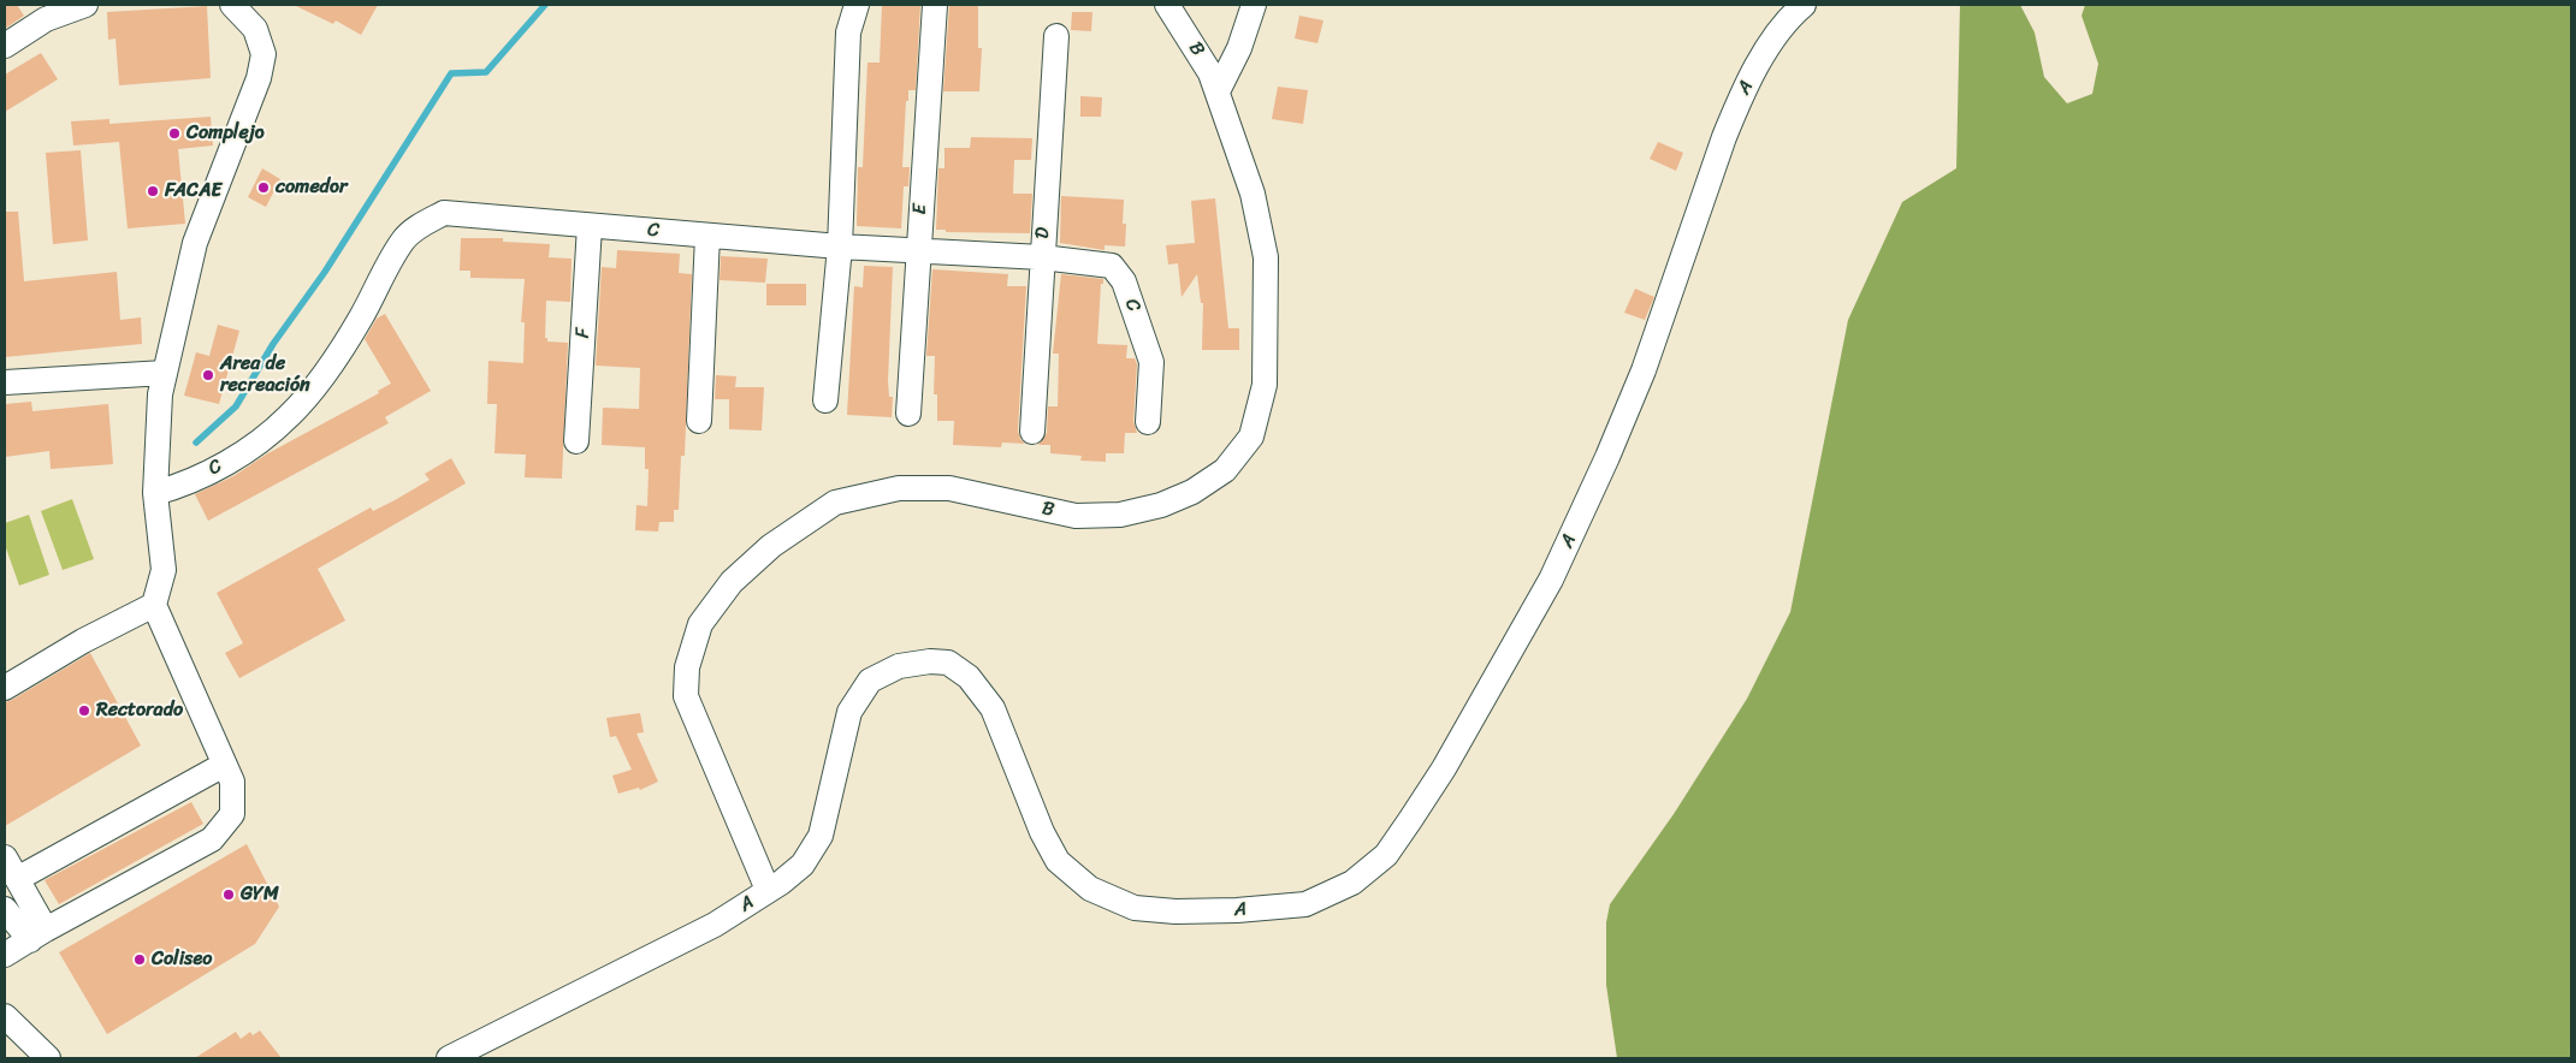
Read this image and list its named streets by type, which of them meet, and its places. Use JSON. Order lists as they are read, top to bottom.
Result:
{
  "streets": {
    "street": [
      "B",
      "A",
      "E",
      "C",
      "D",
      "F"
    ]
  },
  "crossings": [
    ["B", "A"],
    ["E", "C"],
    ["C", "D"],
    ["C", "F"]
  ],
  "places": [
    "Complejo",
    "comedor",
    "FACAE",
    "Area de recreación",
    "Rectorado",
    "GYM",
    "Coliseo"
  ]
}
